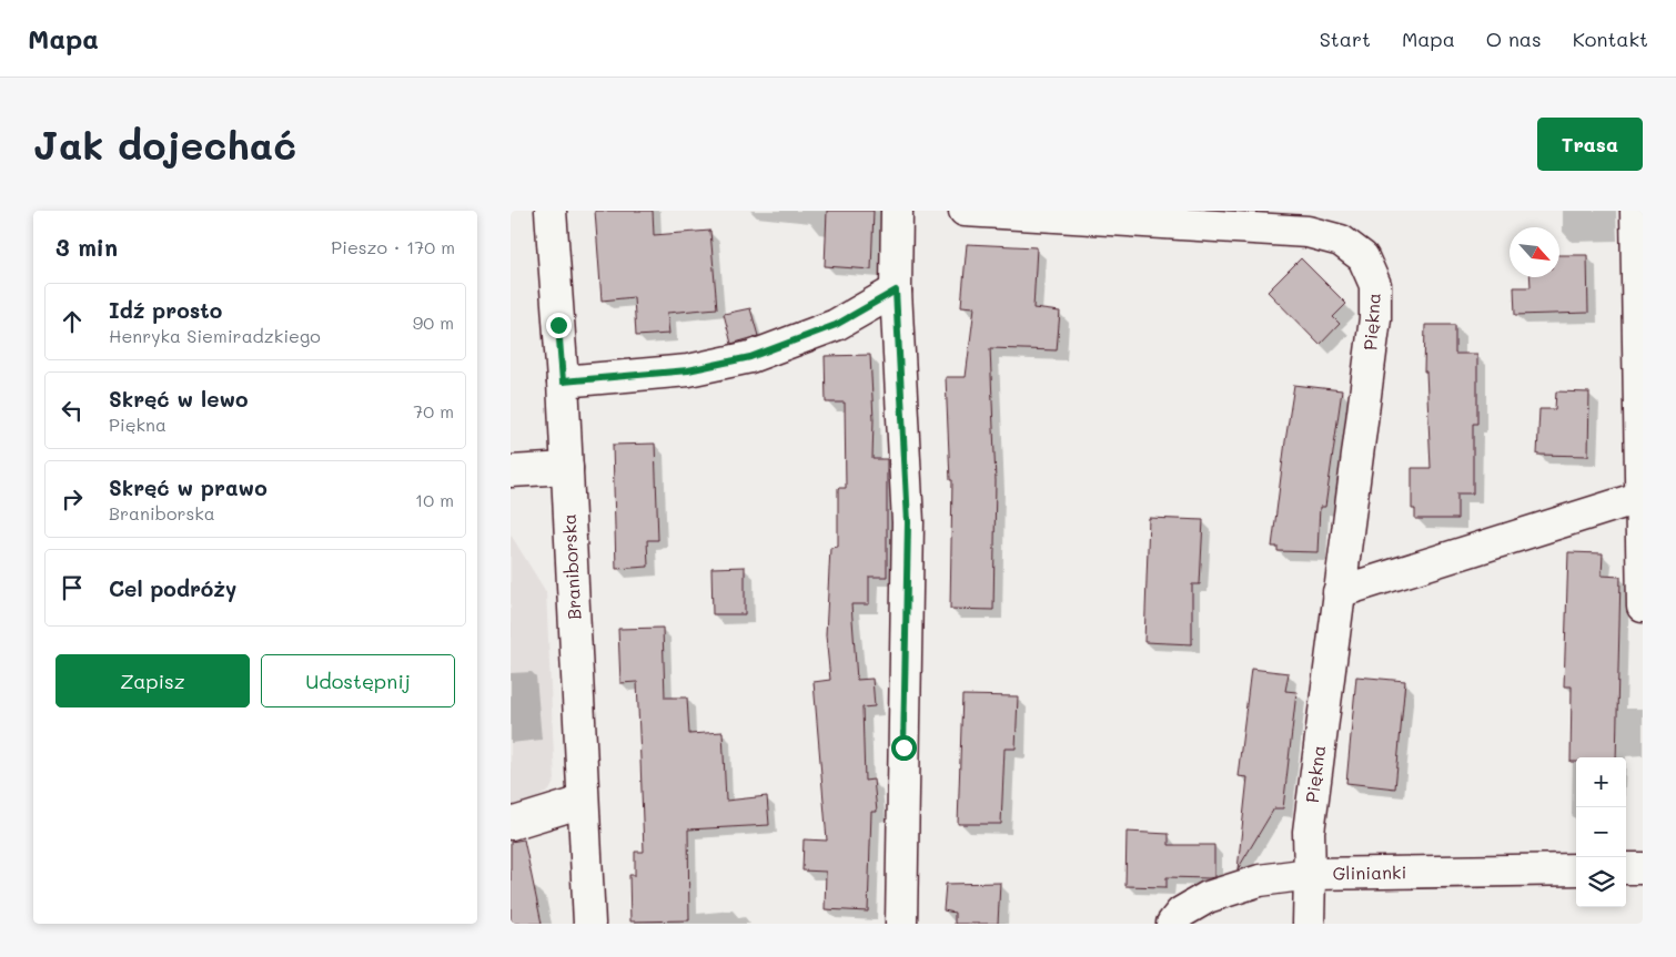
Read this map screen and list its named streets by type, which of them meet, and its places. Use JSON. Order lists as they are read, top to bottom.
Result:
{
  "streets": {
    "street": ["Piękna", "Braniborska", "Glinianki"]
  },
  "crossings": [
    ["Piękna", "Glinianki"]
  ],
  "north": "bottom right",
  "page": {
    "header": "Mapa",
    "nav": [
      "Start",
      "Mapa",
      "O nas",
      "Kontakt"
    ],
    "buttons": [
      "Trasa",
      ["Zapisz", "Udostępnij"]
    ],
    "title": "Jak dojechać",
    "heading": ["3 min", "Pieszo · 170 m"],
    "list": [
      ["Idź prosto", "Henryka Siemiradzkiego", "90 m"],
      ["Skręć w lewo", "Piękna", "70 m"],
      ["Skręć w prawo", "Braniborska", "10 m"],
      "Cel podróży"
    ],
    "map_buttons": ["+", "−"]
  }
}
